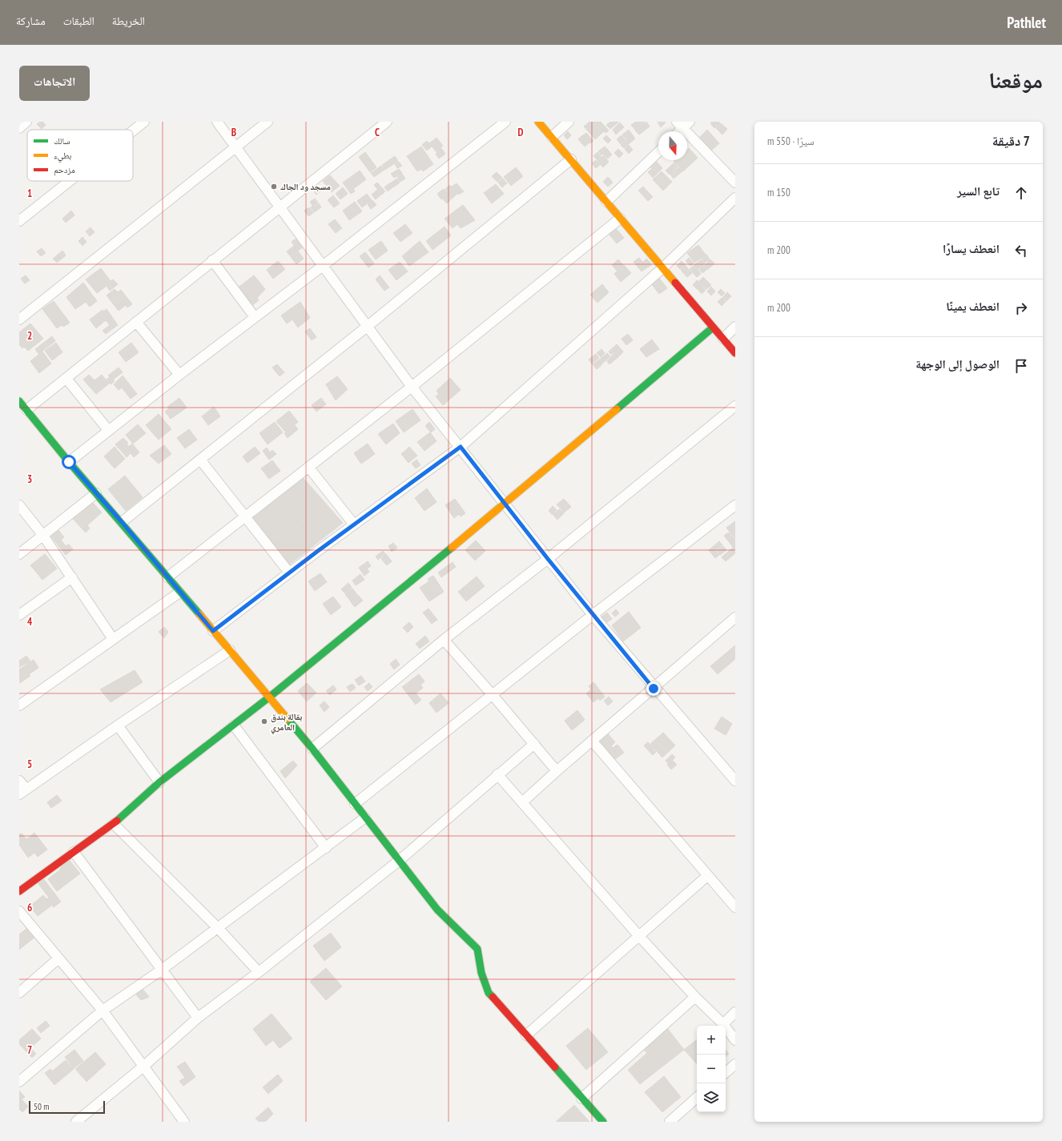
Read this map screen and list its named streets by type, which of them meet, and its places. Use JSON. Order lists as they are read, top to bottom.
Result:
{
  "places": ["مسجد ود الجاك", "بقالة بندق العامري"],
  "legend": ["سالك", "بطيء", "مزدحم"],
  "scale_bar": "50 m",
  "north": "bottom",
  "page": {
    "header": "Pathlet",
    "nav": ["الخريطة", "الطبقات", "مشاركة"],
    "title": "موقعنا",
    "buttons": "الاتجاهات",
    "heading": ["7 دقيقة", "سيرًا · 550 m"],
    "list": [
      ["تابع السير", "150 m"],
      ["انعطف يسارًا", "200 m"],
      ["انعطف يمينًا", "200 m"],
      "الوصول إلى الوجهة"
    ],
    "map_buttons": ["+", "−"],
    "scale": "50 m"
  },
  "grid": {
    "columns": ["B", "C", "D"],
    "rows": [
      "1",
      "2",
      "3",
      "4",
      "5",
      "6",
      "7"
    ]
  }
}
